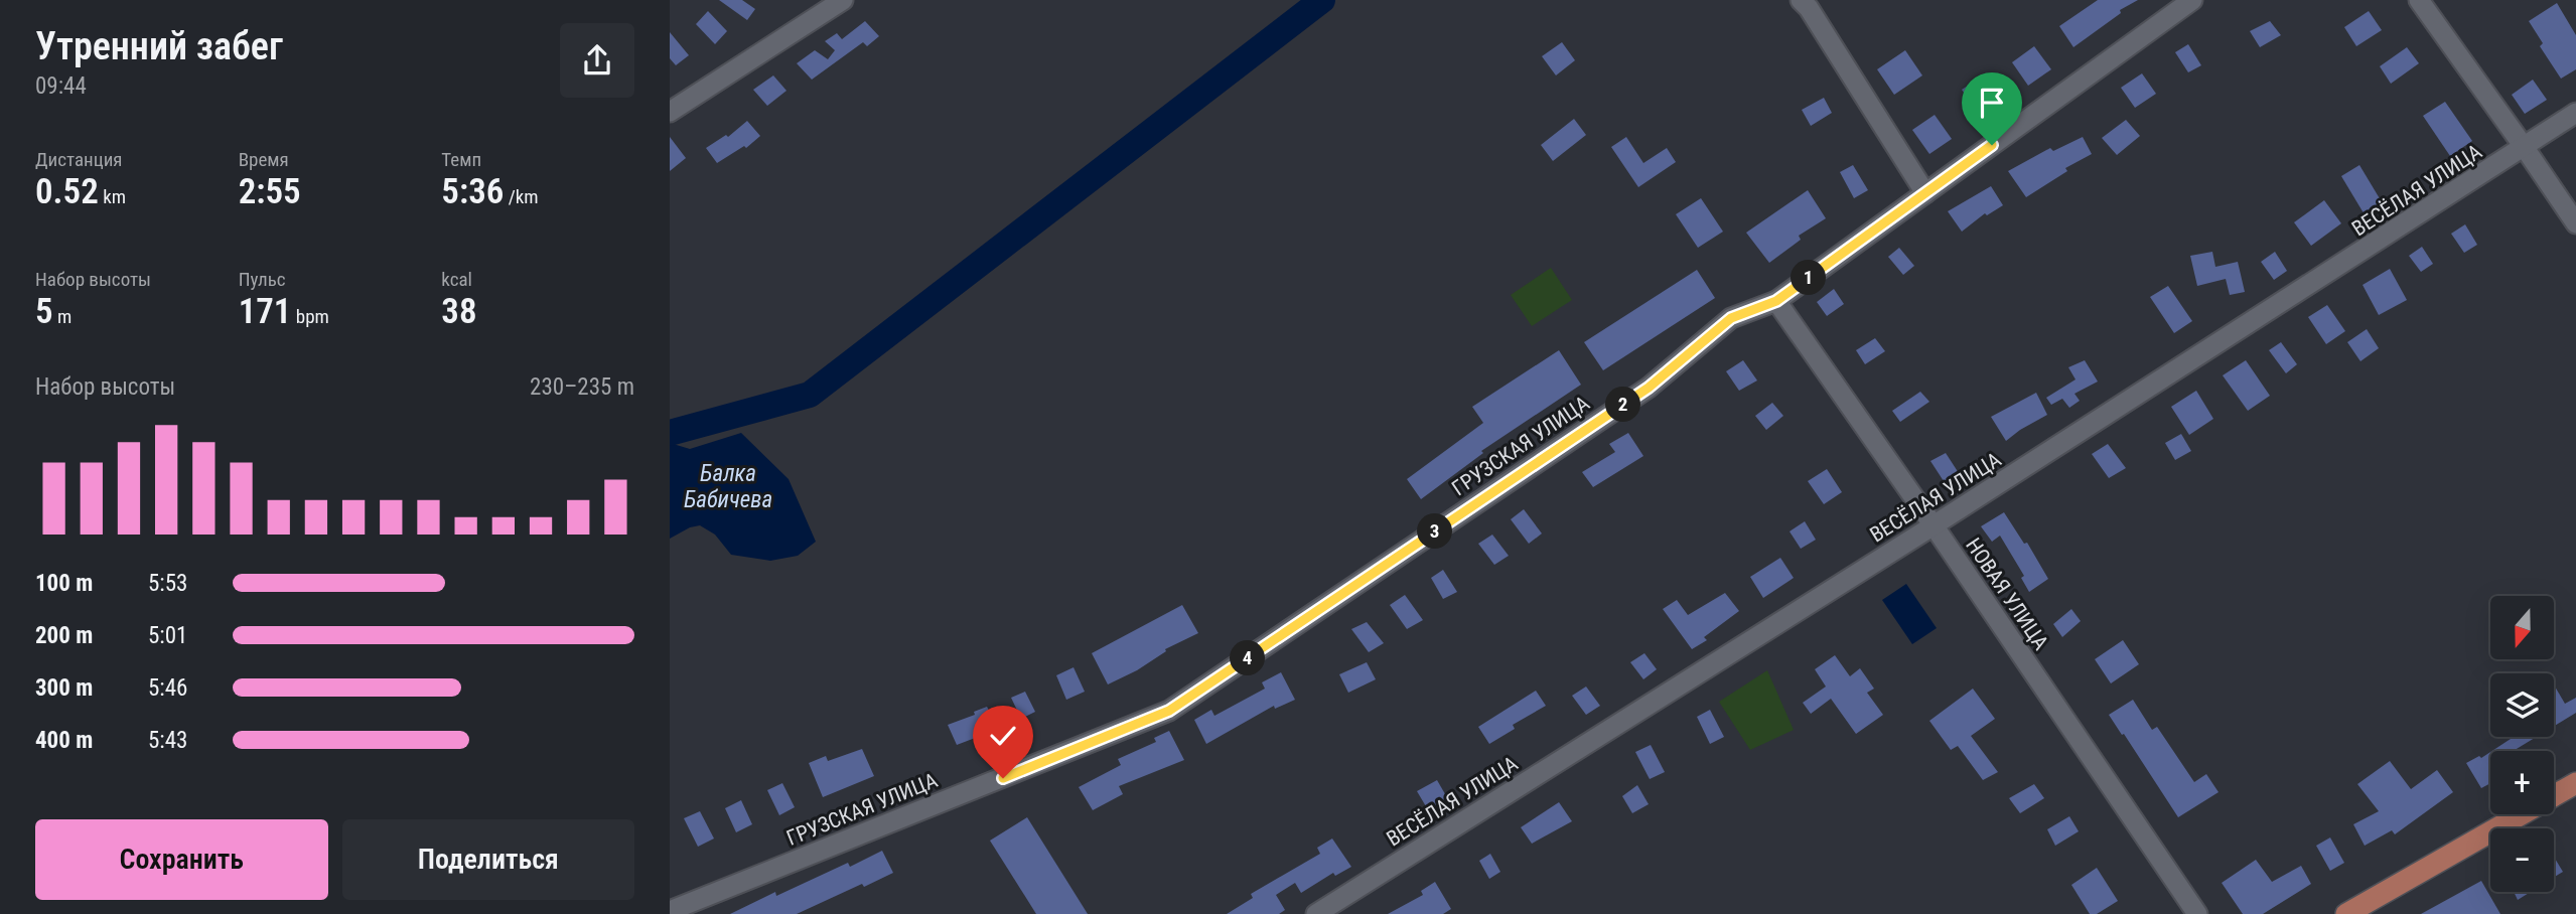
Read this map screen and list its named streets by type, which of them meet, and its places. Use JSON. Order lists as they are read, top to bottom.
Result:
{
  "streets": {
    "street": ["ВЕСЁЛАЯ УЛИЦА", "ГРУЗСКАЯ УЛИЦА", "НОВАЯ УЛИЦА"]
  },
  "crossings": [
    ["ВЕСЁЛАЯ УЛИЦА", "НОВАЯ УЛИЦА"],
    ["ГРУЗСКАЯ УЛИЦА", "НОВАЯ УЛИЦА"]
  ],
  "water": ["Балка Бабичева"],
  "north": "bottom",
  "page": {
    "heading": ["Утренний забег", "09:44"],
    "stats": [
      ["Дистанция", "0.52 km"],
      ["Время", "2:55"],
      ["Темп", "5:36 /km"],
      ["Набор высоты", "5 m"],
      ["Пульс", "171 bpm"],
      ["kcal", "38"]
    ],
    "pins": [
      "1",
      "2",
      "3",
      "4"
    ],
    "chart": ["Набор высоты", "230–235 m"],
    "list": [
      {
        "name": "100 m",
        "note": "5:53"
      },
      {
        "name": "200 m",
        "note": "5:01"
      },
      {
        "name": "300 m",
        "note": "5:46"
      },
      {
        "name": "400 m",
        "note": "5:43"
      }
    ],
    "map_buttons": ["+", "−"],
    "buttons": ["Сохранить", "Поделиться"]
  }
}
